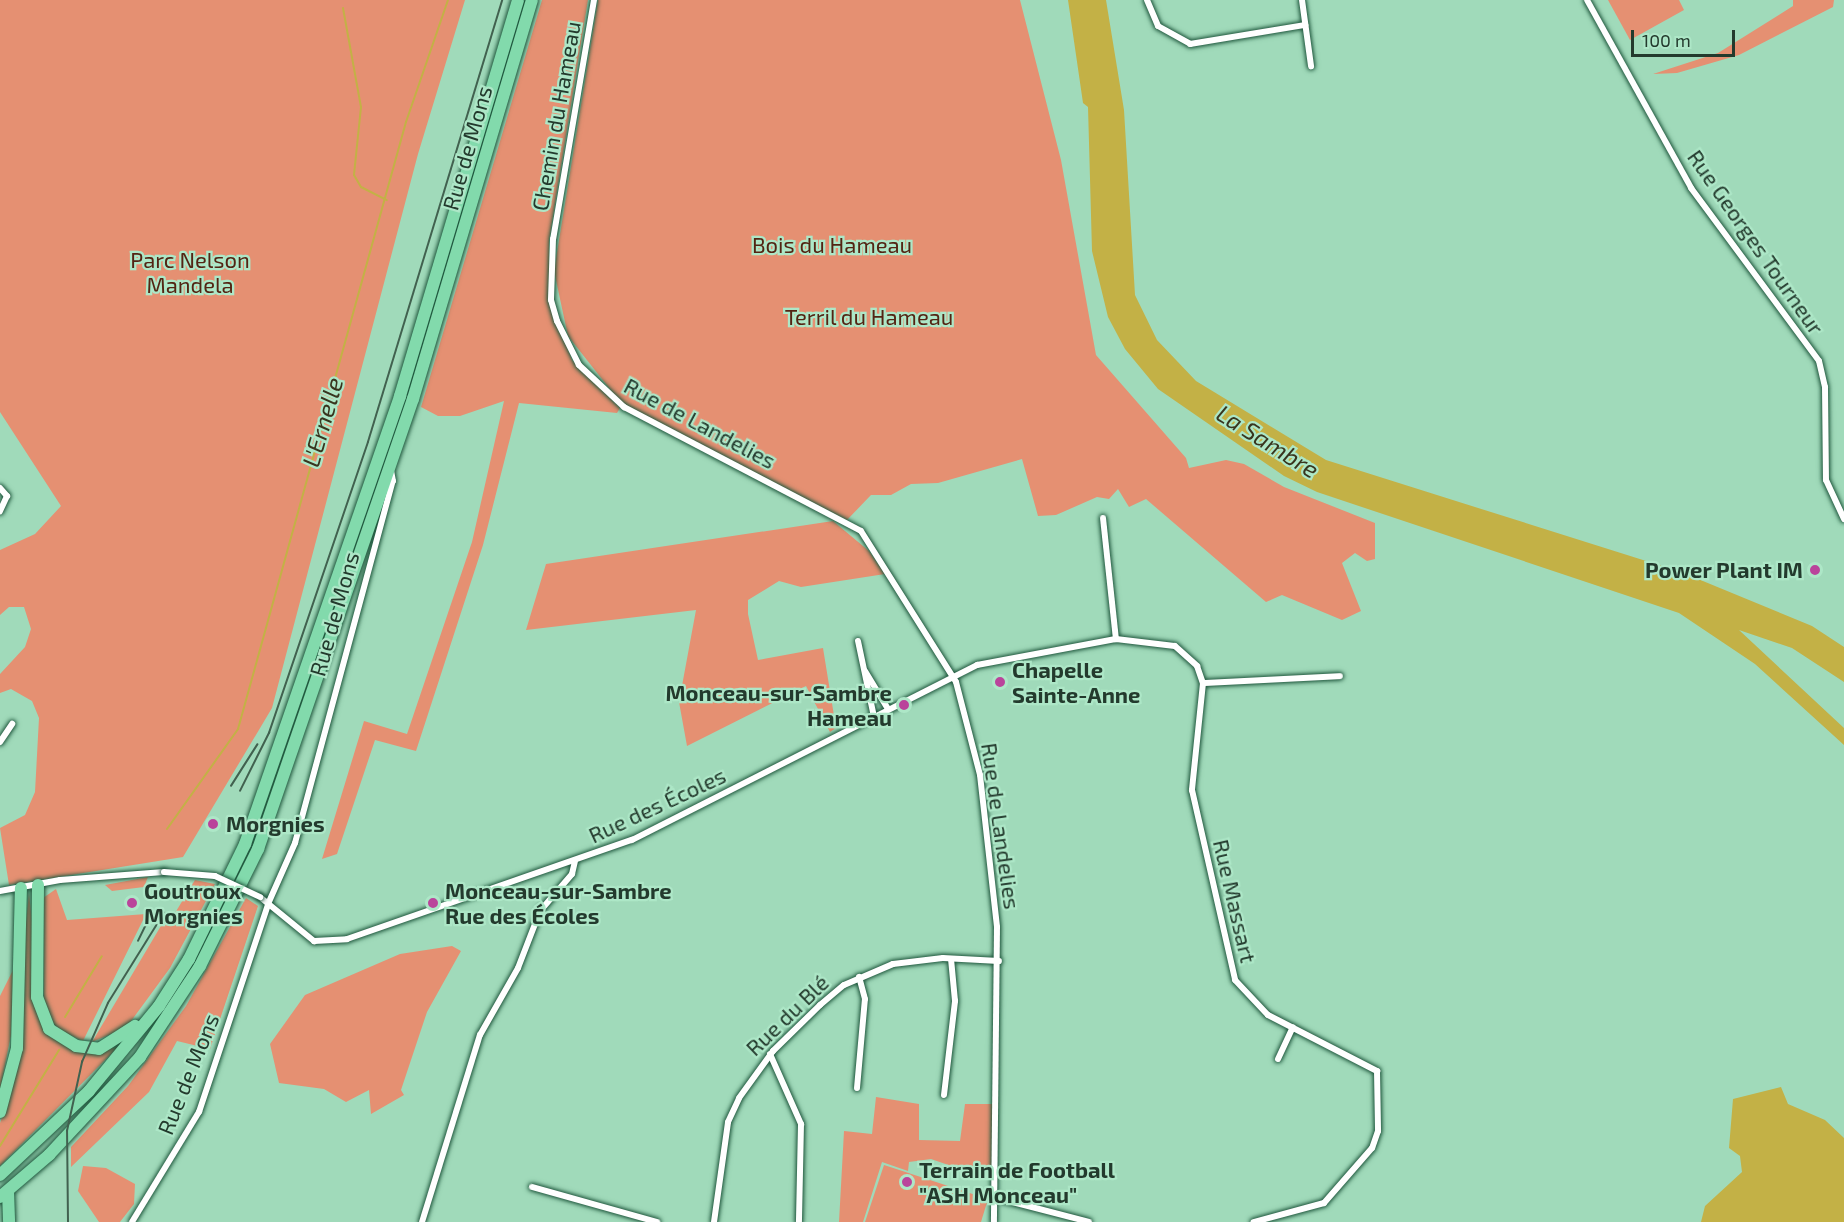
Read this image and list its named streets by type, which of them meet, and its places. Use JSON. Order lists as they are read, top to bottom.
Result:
{
  "streets": {
    "highway": ["Rue de Mons"],
    "street": [
      "Chemin du Hameau",
      "Rue Georges Tourneur",
      "Rue de Landelies",
      "Rue des Écoles",
      "Rue Massart",
      "Rue du Blé"
    ]
  },
  "crossings": [
    ["Chemin du Hameau", "Rue de Landelies"],
    ["Rue de Mons", "Rue des Écoles"],
    ["Rue de Landelies", "Rue des Écoles"],
    ["Rue de Landelies", "Rue du Blé"],
    ["Rue des Écoles", "Rue Massart"]
  ],
  "water": ["L'Ernelle", "La Sambre"],
  "parks": ["Bois du Hameau", "Parc Nelson Mandela", "Terril du Hameau"],
  "places": [
    "Power Plant IM",
    "Chapelle Sainte-Anne",
    "Monceau-sur-Sambre Hameau",
    "Morgnies",
    "Goutroux Morgnies",
    "Monceau-sur-Sambre Rue des Écoles",
    "Terrain de Football \"ASH Monceau\""
  ],
  "scale_bar": "100 m"
}
